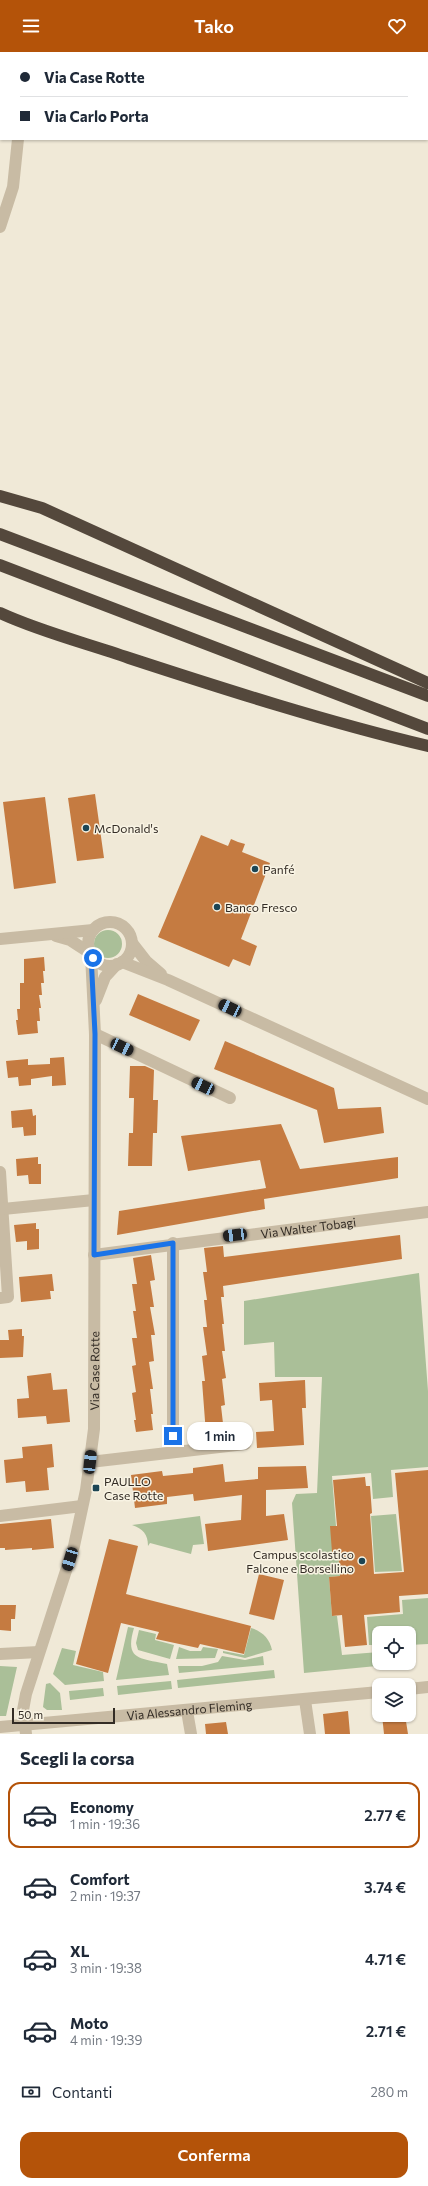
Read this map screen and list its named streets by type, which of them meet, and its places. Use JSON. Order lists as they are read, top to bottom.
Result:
{
  "streets": {
    "street": ["Via Walter Tobagi", "Via Case Rotte", "Via Alessandro Fleming"]
  },
  "crossings": [
    ["Via Walter Tobagi", "Via Case Rotte"],
    ["Via Case Rotte", "Via Alessandro Fleming"]
  ],
  "places": {
    "other": [
      "McDonald's",
      "Panfé",
      "Banco Fresco",
      "Campus scolastico Falcone e Borsellino"
    ],
    "transit": ["PAULLO Case Rotte"]
  },
  "scale_bar": "50 m",
  "page": {
    "header": "Tako",
    "banner": ["Via Case Rotte", "Via Carlo Porta"],
    "bubble": "1 min",
    "scale": "50 m",
    "heading": "Scegli la corsa",
    "list": [
      {
        "name": "Economy",
        "note": "1 min · 19:36",
        "value": "2.77 €"
      },
      {
        "name": "Comfort",
        "note": "2 min · 19:37",
        "value": "3.74 €"
      },
      {
        "name": "XL",
        "note": "3 min · 19:38",
        "value": "4.71 €"
      },
      {
        "name": "Moto",
        "note": "4 min · 19:39",
        "value": "2.71 €"
      }
    ],
    "pay": ["Contanti", "280 m"],
    "buttons": "Conferma"
  }
}
